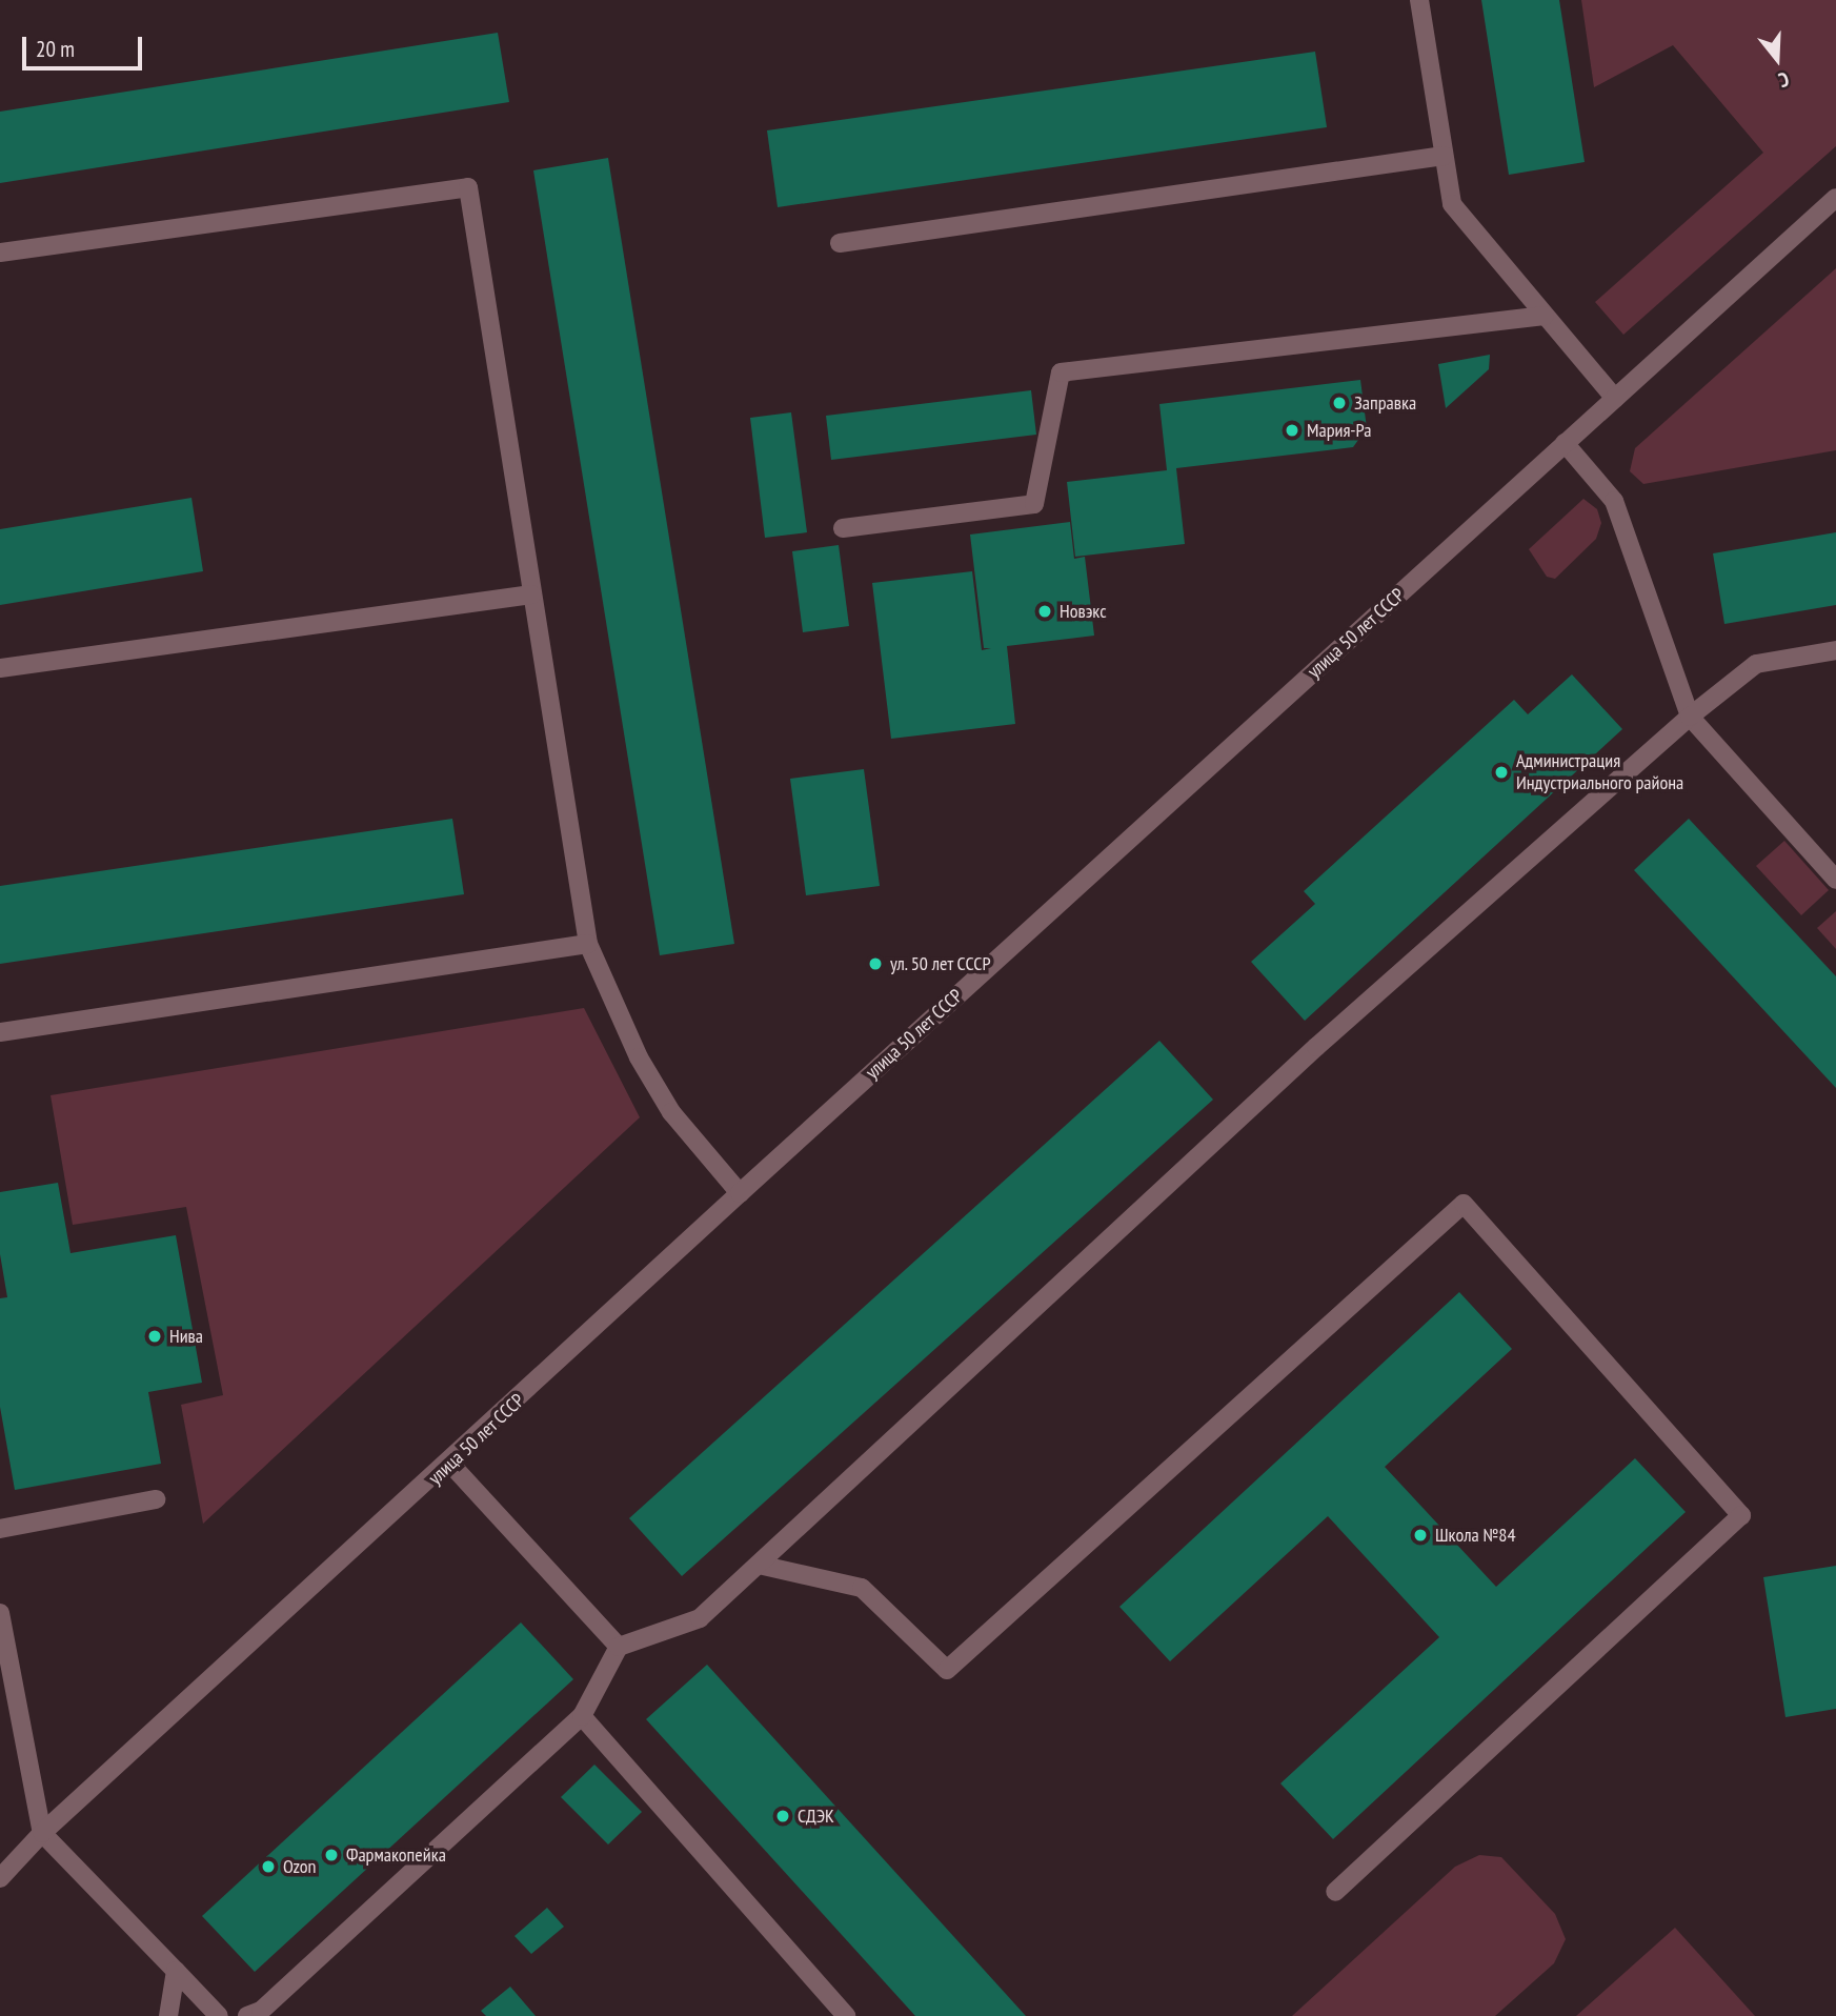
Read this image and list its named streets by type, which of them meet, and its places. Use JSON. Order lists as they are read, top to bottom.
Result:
{
  "streets": {
    "street": ["улица 50 лет СССР"]
  },
  "places": [
    "Заправка",
    "Мария-Ра",
    "Новэкс",
    "Администрация Индустриального района",
    "ул. 50 лет СССР",
    "Нива",
    "Школа №84",
    "СДЭК",
    "Фармакопейка",
    "Ozon"
  ],
  "scale_bar": "20 m",
  "north": "bottom"
}
